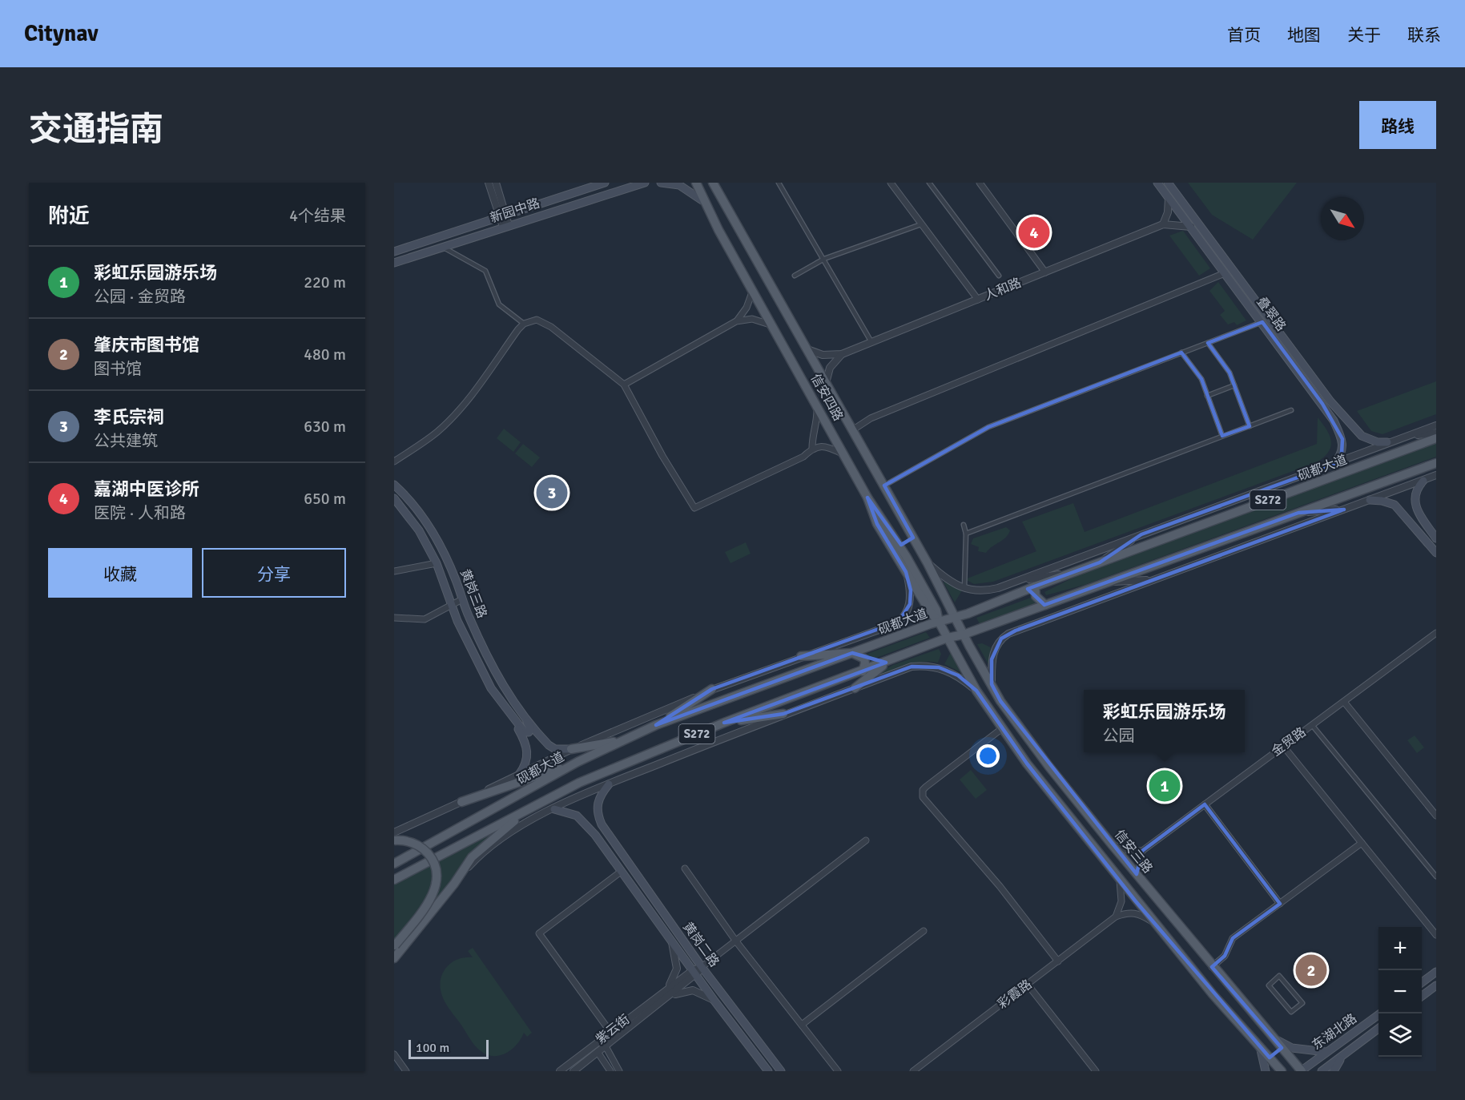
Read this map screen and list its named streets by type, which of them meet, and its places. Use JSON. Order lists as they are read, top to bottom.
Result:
{
  "streets": {
    "main road": [
      "新园中路",
      "叠翠路",
      "信安四路",
      "砚都大道",
      "S272",
      "黄岗三路",
      "信安三路",
      "黄岗二路",
      "东湖北路"
    ],
    "street": [
      "人和路",
      "金贸路",
      "彩霞路",
      "紫云街"
    ]
  },
  "crossings": [
    ["叠翠路", "砚都大道"],
    ["信安四路", "砚都大道"],
    ["信安四路", "S272"],
    ["信安四路", "信安三路"],
    ["S272", "信安三路"],
    ["信安三路", "东湖北路"]
  ],
  "scale_bar": "100 m",
  "north": "bottom right",
  "page": {
    "header": "Citynav",
    "nav": [
      "首页",
      "地图",
      "关于",
      "联系"
    ],
    "title": "交通指南",
    "buttons": [
      "路线",
      ["收藏", "分享"]
    ],
    "heading": ["附近", "4个结果"],
    "pins": [
      "4",
      "3",
      "1",
      "2"
    ],
    "list": [
      {
        "mark": "1",
        "name": "彩虹乐园游乐场",
        "note": "公园 · 金贸路",
        "value": "220 m"
      },
      {
        "mark": "2",
        "name": "肇庆市图书馆",
        "note": "图书馆",
        "value": "480 m"
      },
      {
        "mark": "3",
        "name": "李氏宗祠",
        "note": "公共建筑",
        "value": "630 m"
      },
      {
        "mark": "4",
        "name": "嘉湖中医诊所",
        "note": "医院 · 人和路",
        "value": "650 m"
      }
    ],
    "popup": ["彩虹乐园游乐场", "公园"],
    "map_buttons": ["+", "−"],
    "scale": "100 m"
  }
}
